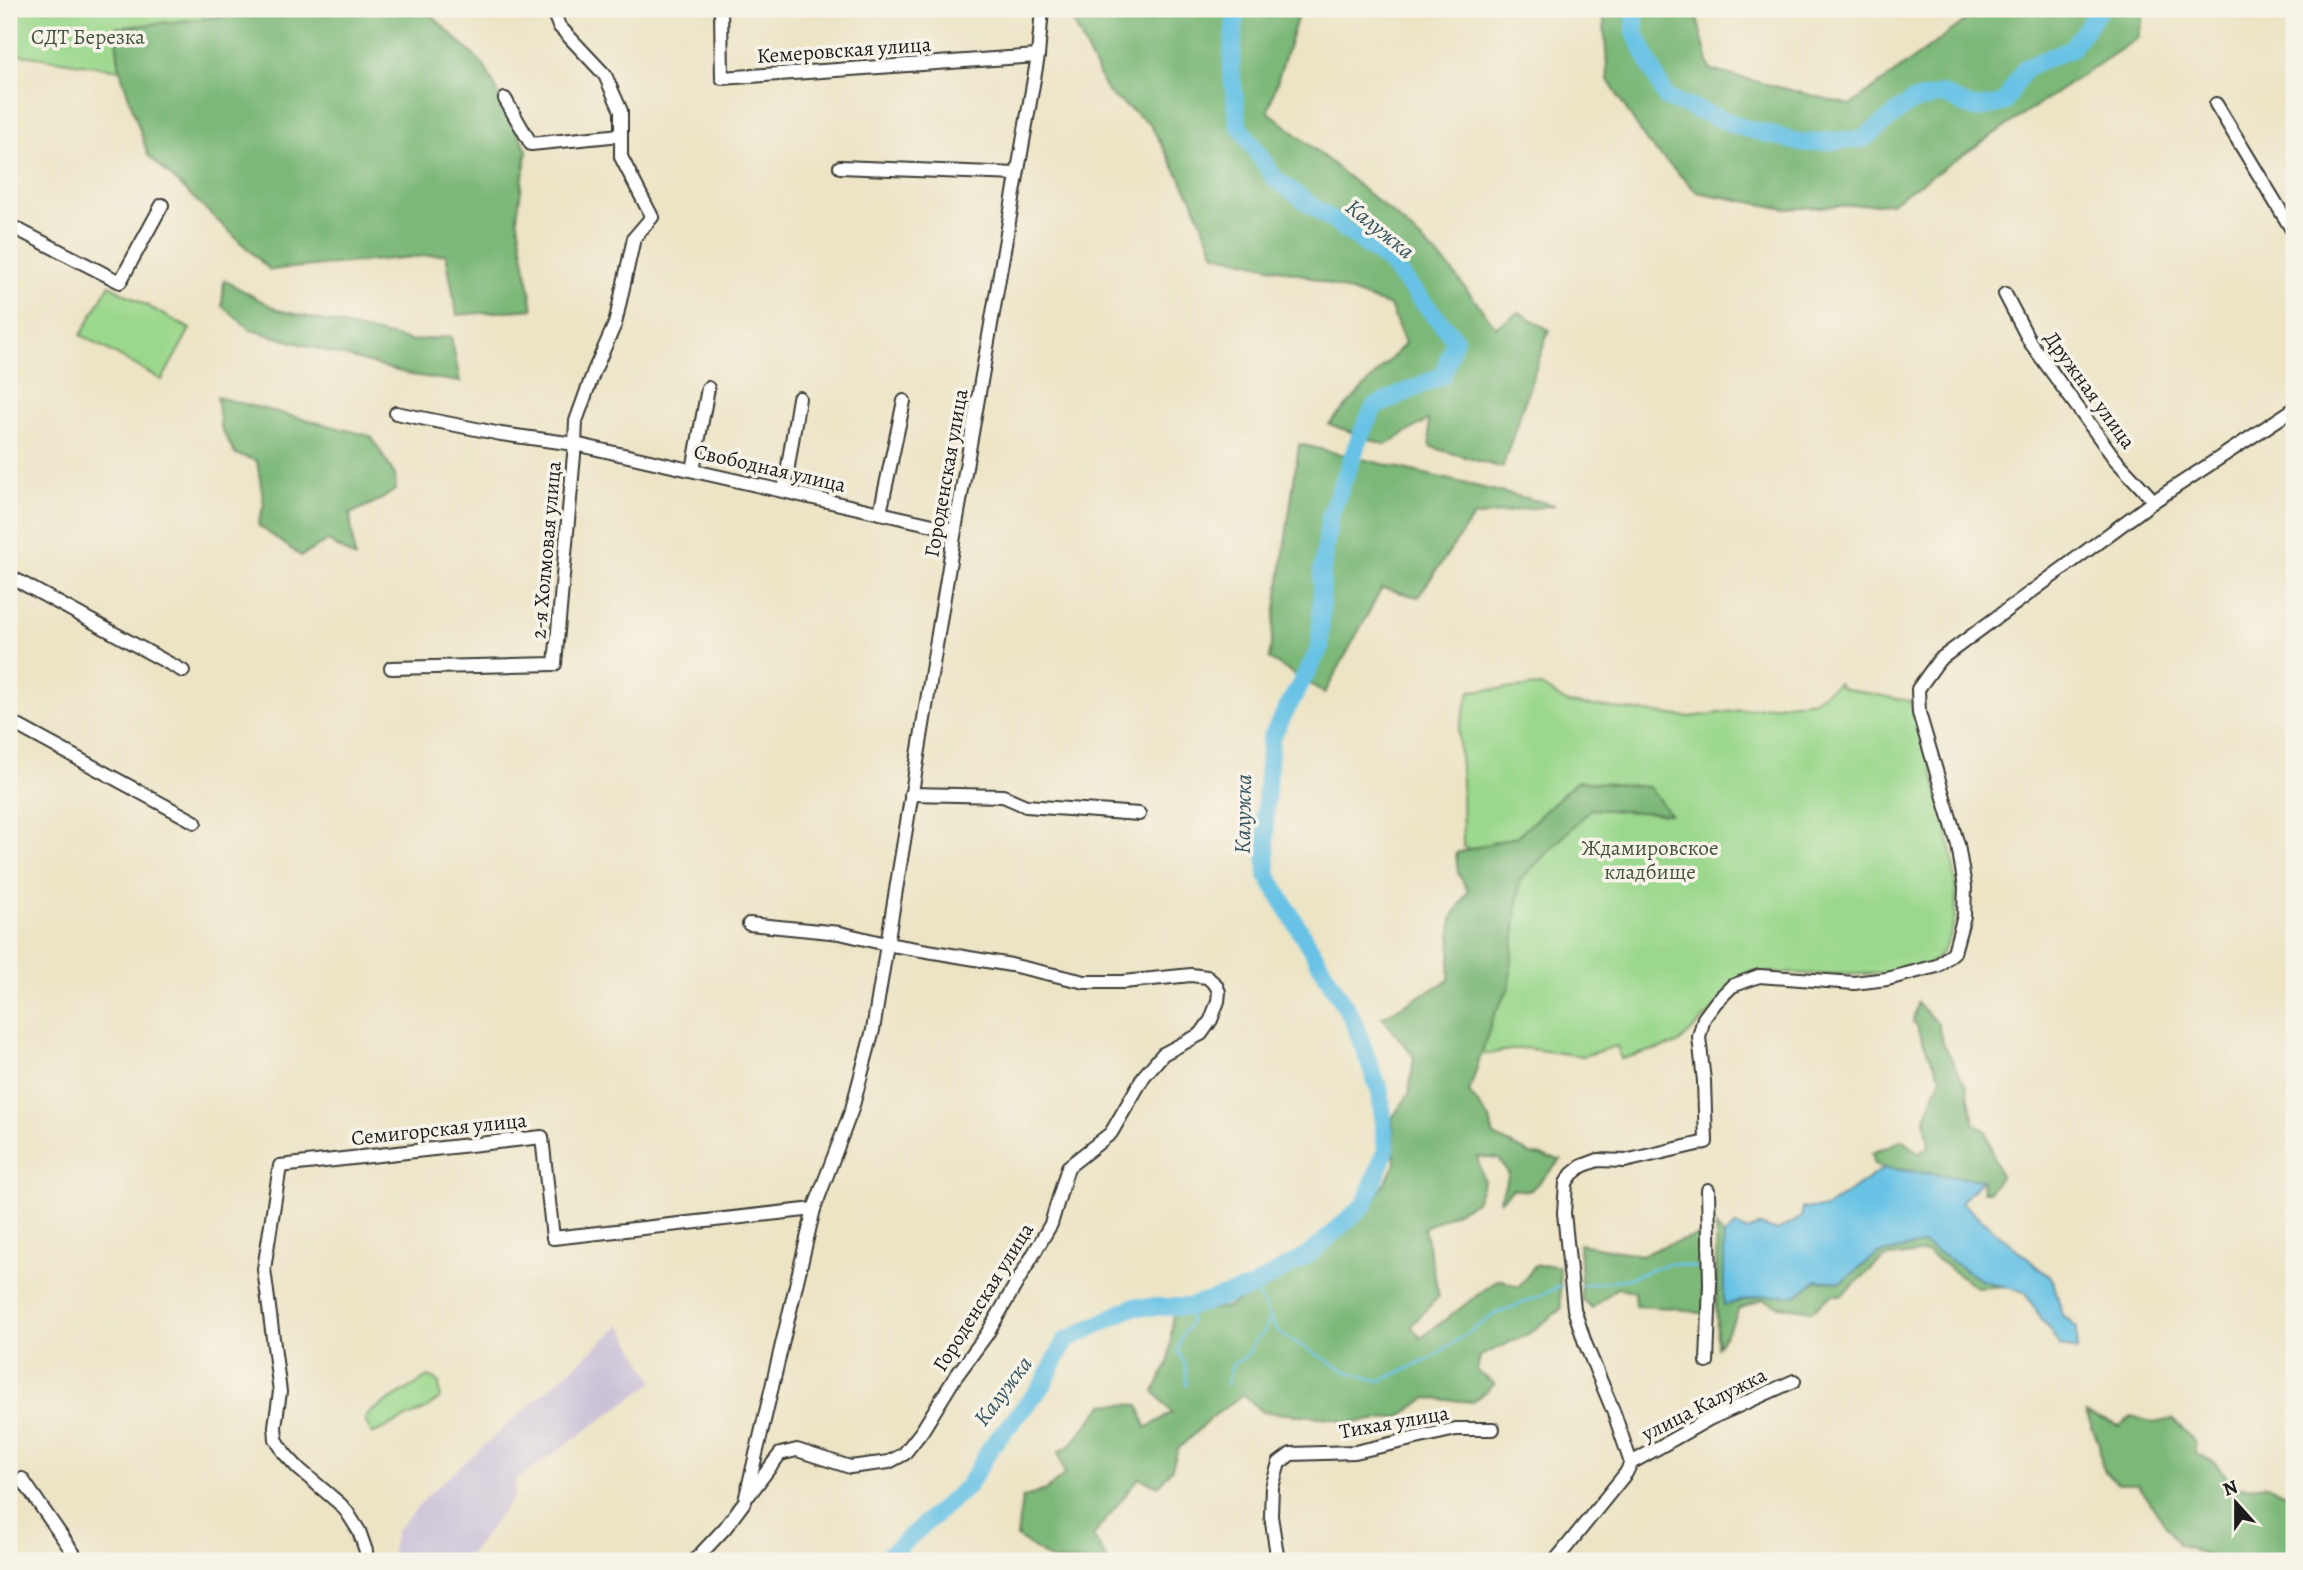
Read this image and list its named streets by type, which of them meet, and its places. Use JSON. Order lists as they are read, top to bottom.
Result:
{
  "streets": {
    "street": [
      "Кемеровская улица",
      "Дружная улица",
      "Свободная улица",
      "Городенская улица",
      "2-я Холмовая улица",
      "Семигорская улица",
      "улица Калужка",
      "Тихая улица"
    ]
  },
  "crossings": [
    ["Кемеровская улица", "Городенская улица"],
    ["Свободная улица", "Городенская улица"],
    ["Свободная улица", "2-я Холмовая улица"],
    ["Городенская улица", "Семигорская улица"]
  ],
  "water": ["Калужка"],
  "parks": ["СДТ Березка", "Ждамировское кладбище"],
  "north": "top"
}
